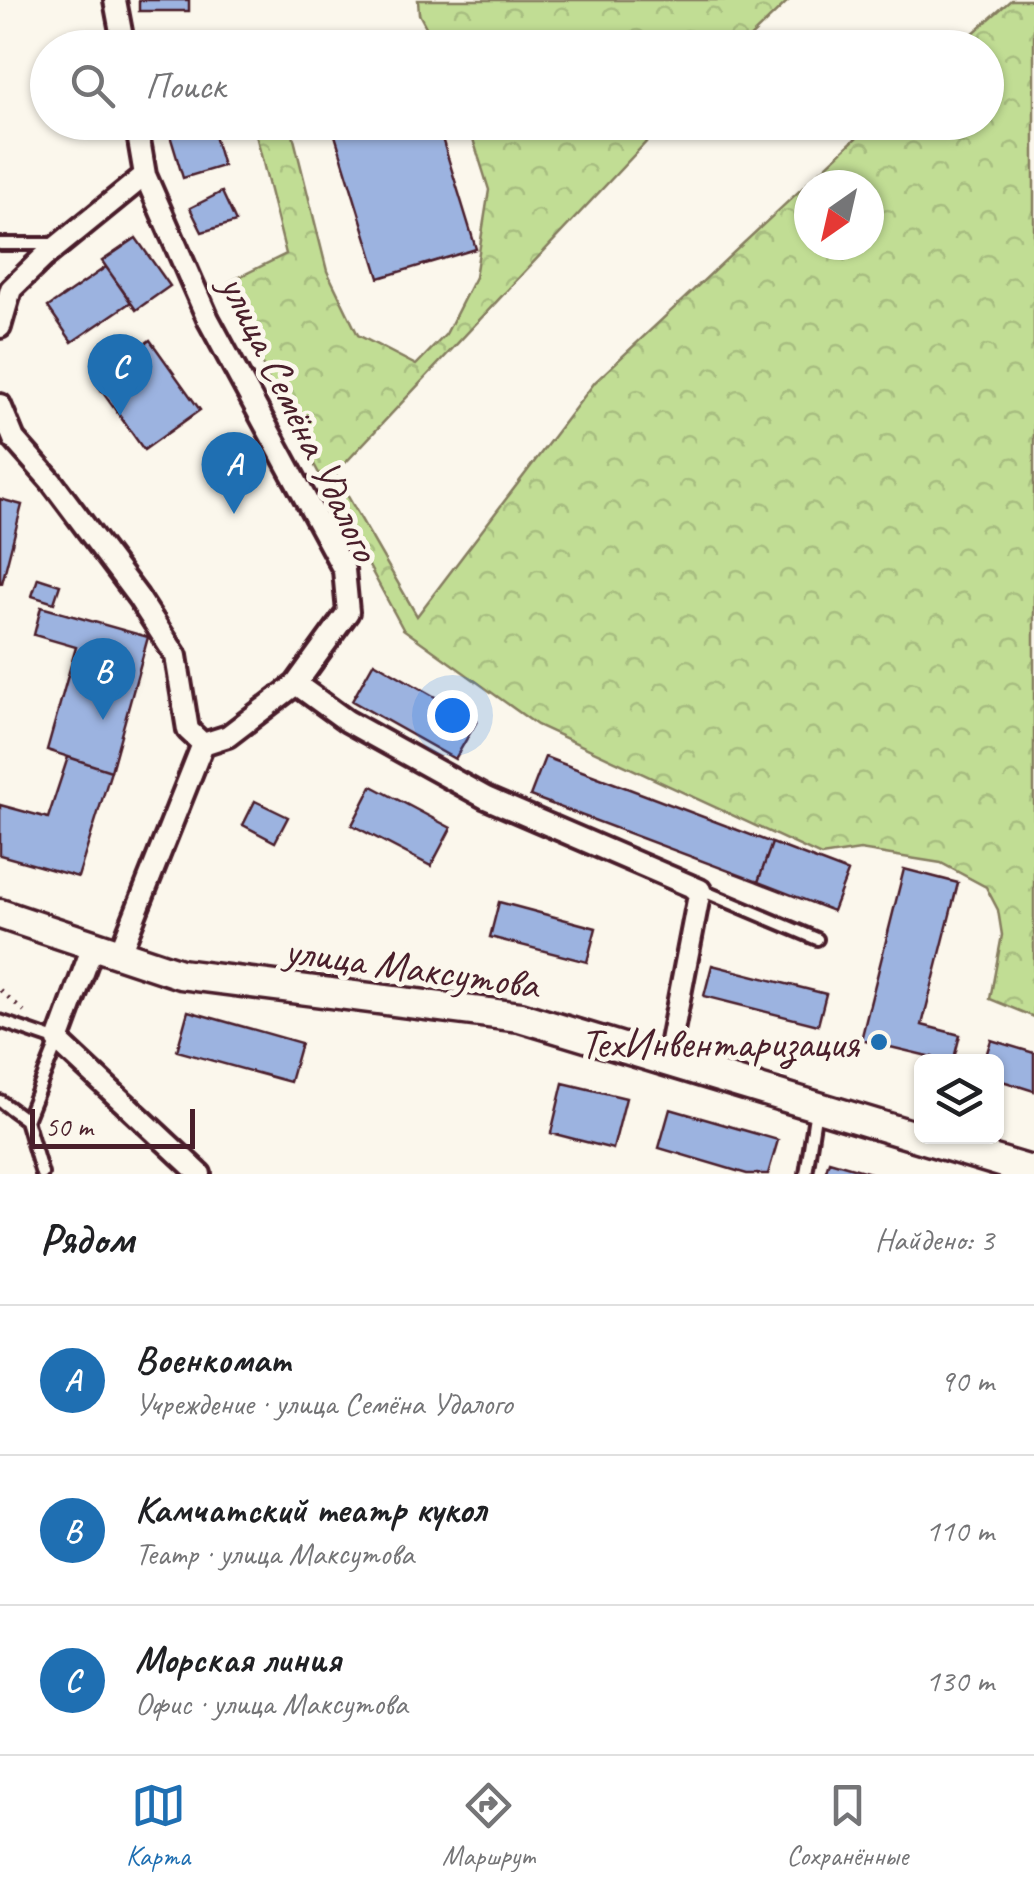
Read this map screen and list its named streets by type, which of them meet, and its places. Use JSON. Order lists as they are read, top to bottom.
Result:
{
  "streets": {
    "main road": ["улица Максутова"],
    "street": ["улица Семёна Удалого"]
  },
  "places": ["ТехИнвентаризация"],
  "scale_bar": "50 m",
  "north": "bottom left",
  "page": {
    "search": "Поиск",
    "pins": ["C", "A", "B"],
    "scale": "50 m",
    "heading": ["Рядом", "Найдено: 3"],
    "list": [
      {
        "mark": "A",
        "name": "Военкомат",
        "note": "Учреждение · улица Семёна Удалого",
        "value": "90 m"
      },
      {
        "mark": "B",
        "name": "Камчатский театр кукол",
        "note": "Театр · улица Максутова",
        "value": "110 m"
      },
      {
        "mark": "C",
        "name": "Морская линия",
        "note": "Офис · улица Максутова",
        "value": "130 m"
      }
    ],
    "nav": ["Карта", "Маршрут", "Сохранённые"]
  }
}
